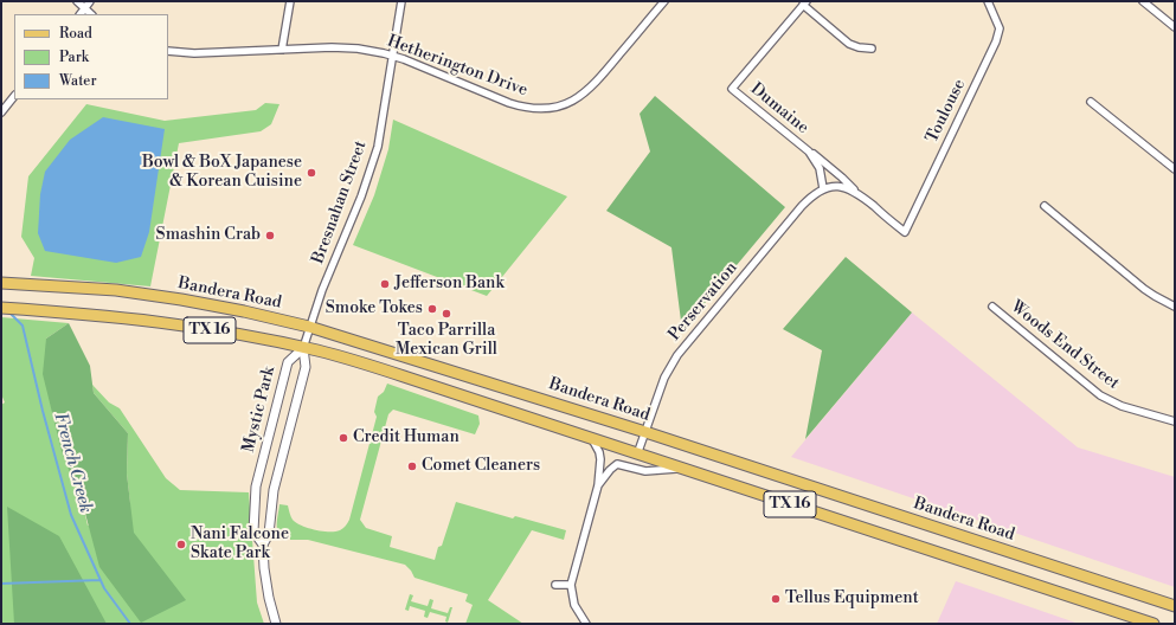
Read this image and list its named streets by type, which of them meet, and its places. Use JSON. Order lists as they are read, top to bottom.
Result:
{
  "streets": {
    "main road": ["Bandera Road", "TX 16"],
    "street": [
      "Hetherington Drive",
      "Dumaine",
      "Toulouse",
      "Bresnahan Street",
      "Perservation",
      "Woods End Street",
      "Mystic Park"
    ]
  },
  "crossings": [
    ["Hetherington Drive", "Bresnahan Street"],
    ["Dumaine", "Toulouse"],
    ["Dumaine", "Perservation"],
    ["Bresnahan Street", "Bandera Road"],
    ["Bresnahan Street", "TX 16"],
    ["Bresnahan Street", "Mystic Park"],
    ["Bandera Road", "Perservation"],
    ["Perservation", "TX 16"],
    ["TX 16", "Mystic Park"]
  ],
  "water": ["French Creek"],
  "places": [
    "Bowl & BoX Japanese & Korean Cuisine",
    "Smashin Crab",
    "Jefferson Bank",
    "Smoke Tokes",
    "Taco Parrilla Mexican Grill",
    "Credit Human",
    "Comet Cleaners",
    "Nani Falcone Skate Park",
    "Tellus Equipment"
  ],
  "legend": ["Road", "Park", "Water"]
}
